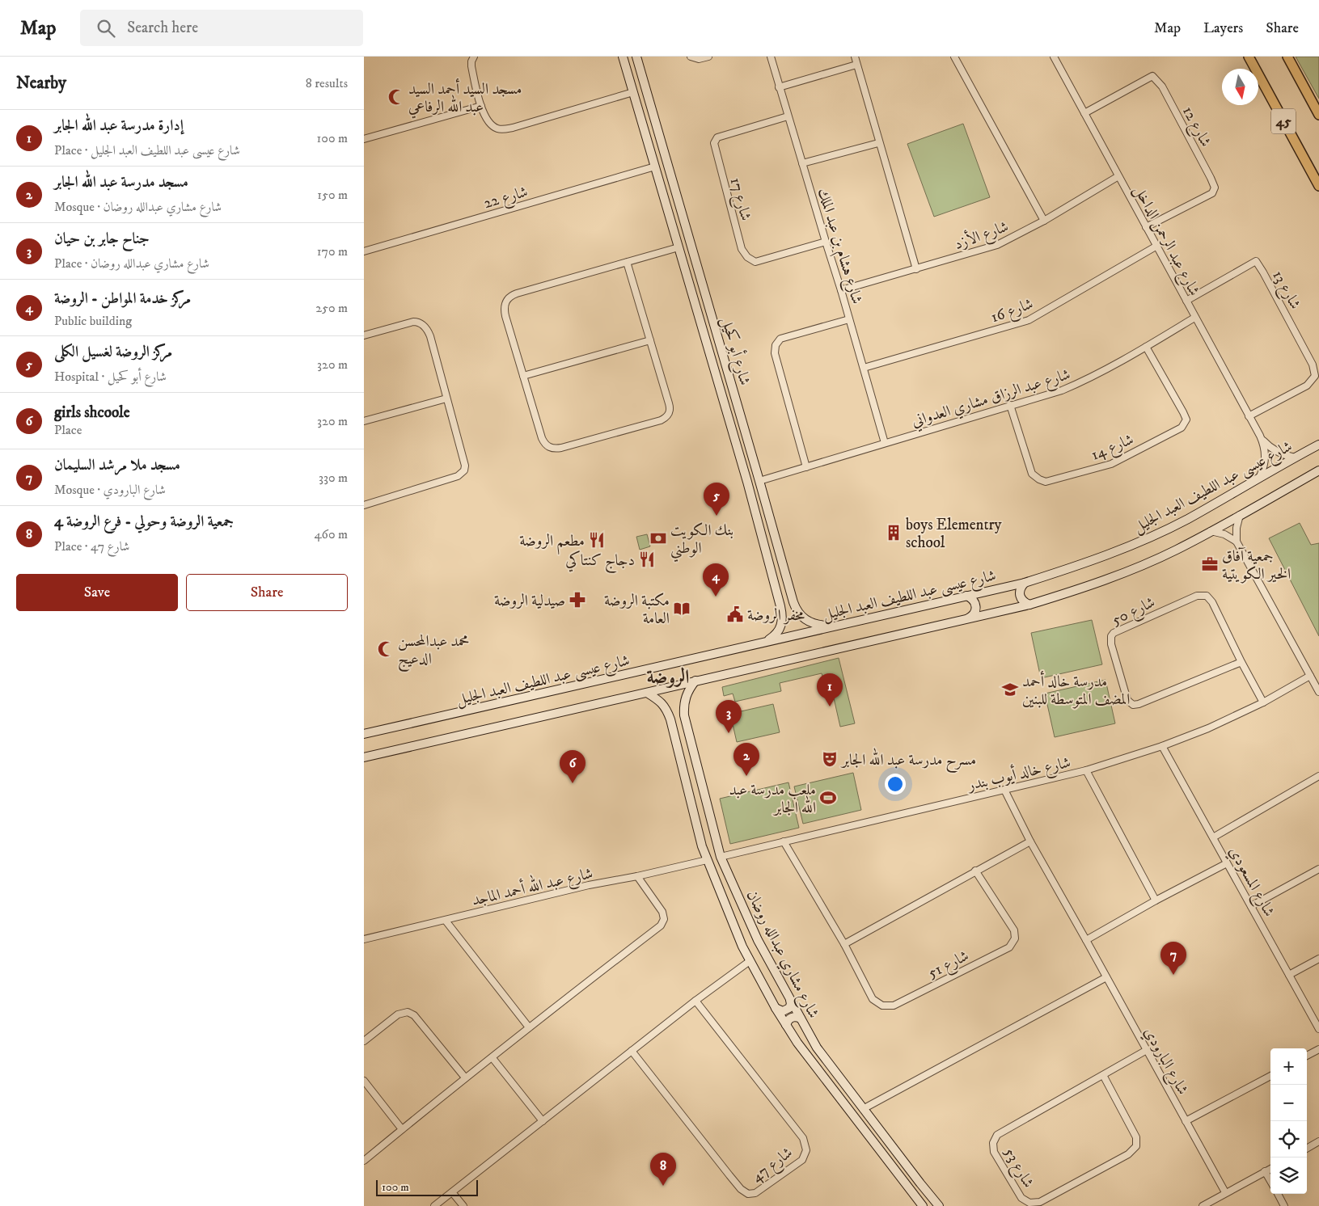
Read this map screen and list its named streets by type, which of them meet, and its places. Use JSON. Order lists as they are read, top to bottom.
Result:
{
  "streets": {
    "main road": ["45"],
    "street": [
      "شارع 12",
      "شارع 22",
      "شارع 17",
      "شارع الأزد",
      "شارع عبد الرحمن الداخل",
      "شارع هشام بن عبد الملك",
      "شارع 13",
      "شارع 16",
      "شارع أبو كحيل",
      "شارع عبد الرزاق مشاري العدواني",
      "شارع 14",
      "شارع عيسى عبد اللطيف العبد الجليل",
      "شارع 50",
      "شارع خالد أيوب بندر",
      "شارع المسعودي",
      "شارع عبد الله أحمد الماجد",
      "شارع مشاري عبدالله روضان",
      "شارع 51",
      "شارع البارودي",
      "شارع 47",
      "شارع 53"
    ]
  },
  "crossings": [
    ["شارع 12", "شارع عبد الرحمن الداخل"],
    ["شارع 22", "شارع أبو كحيل"],
    ["شارع 17", "شارع هشام بن عبد الملك"],
    ["شارع الأزد", "شارع عبد الرحمن الداخل"],
    ["شارع الأزد", "شارع هشام بن عبد الملك"],
    ["شارع عبد الرحمن الداخل", "شارع 13"],
    ["شارع عبد الرحمن الداخل", "شارع 16"],
    ["شارع عبد الرحمن الداخل", "شارع عبد الرزاق مشاري العدواني"],
    ["شارع عبد الرحمن الداخل", "شارع عيسى عبد اللطيف العبد الجليل"],
    ["شارع هشام بن عبد الملك", "شارع 16"],
    ["شارع هشام بن عبد الملك", "شارع عبد الرزاق مشاري العدواني"],
    ["شارع أبو كحيل", "شارع عبد الرزاق مشاري العدواني"],
    ["شارع أبو كحيل", "شارع عيسى عبد اللطيف العبد الجليل"],
    ["شارع عبد الرزاق مشاري العدواني", "شارع 14"],
    ["شارع 50", "شارع خالد أيوب بندر"],
    ["شارع خالد أيوب بندر", "شارع المسعودي"],
    ["شارع خالد أيوب بندر", "شارع مشاري عبدالله روضان"],
    ["شارع خالد أيوب بندر", "شارع 51"],
    ["شارع خالد أيوب بندر", "شارع البارودي"],
    ["شارع عبد الله أحمد الماجد", "شارع مشاري عبدالله روضان"],
    ["شارع البارودي", "شارع 53"]
  ],
  "districts": ["الروضة"],
  "places": {
    "mosque": ["مسجد السيد أحمد السيد عبد الله الرفاعي", "محمد عبدالمحسن الدعيج"],
    "building": ["boys Elementry school"],
    "bank": ["بنك الكويت الوطني"],
    "restaurant": ["مطعم الروضة", "دجاج كنتاكي"],
    "office": ["جمعية آفاق الخير الكويتية"],
    "pharmacy": ["صيدلية الروضة"],
    "library": ["مكتبة الروضة العامة"],
    "public building": ["مخفر الروضة"],
    "school or university": ["مدرسة خالد أحمد المضف المتوسطة للبنين"],
    "theatre": ["مسرح مدرسة عبد الله الجابر"],
    "sports": ["ملعب مدرسة عبد الله الجابر"]
  },
  "scale_bar": "100 m",
  "north": "bottom",
  "page": {
    "header": "Map",
    "search": "Search here",
    "nav": ["Map", "Layers", "Share"],
    "heading": ["Nearby", "8 results"],
    "list": [
      {
        "mark": "1",
        "name": "إدارة مدرسة عبد الله الجابر",
        "note": "Place · شارع عيسى عبد اللطيف العبد الجليل",
        "value": "100 m"
      },
      {
        "mark": "2",
        "name": "مسجد مدرسة عبد الله الجابر",
        "note": "Mosque · شارع مشاري عبدالله روضان",
        "value": "150 m"
      },
      {
        "mark": "3",
        "name": "جناح جابر بن حيان",
        "note": "Place · شارع مشاري عبدالله روضان",
        "value": "170 m"
      },
      {
        "mark": "4",
        "name": "مركز خدمة المواطن - الروضة",
        "note": "Public building",
        "value": "250 m"
      },
      {
        "mark": "5",
        "name": "مركز الروضة لغسيل الكلى",
        "note": "Hospital · شارع أبو كحيل",
        "value": "320 m"
      },
      {
        "mark": "6",
        "name": "girls shcoole",
        "note": "Place",
        "value": "320 m"
      },
      {
        "mark": "7",
        "name": "مسجد ملا مرشد السليمان",
        "note": "Mosque · شارع البارودي",
        "value": "330 m"
      },
      {
        "mark": "8",
        "name": "جمعية الروضة وحولي - فرع الروضة 4",
        "note": "Place · شارع 47",
        "value": "460 m"
      }
    ],
    "pins": [
      "5",
      "4",
      "1",
      "3",
      "2",
      "6",
      "7",
      "8"
    ],
    "buttons": ["Save", "Share"],
    "map_buttons": ["+", "−"],
    "scale": "100 m"
  }
}
